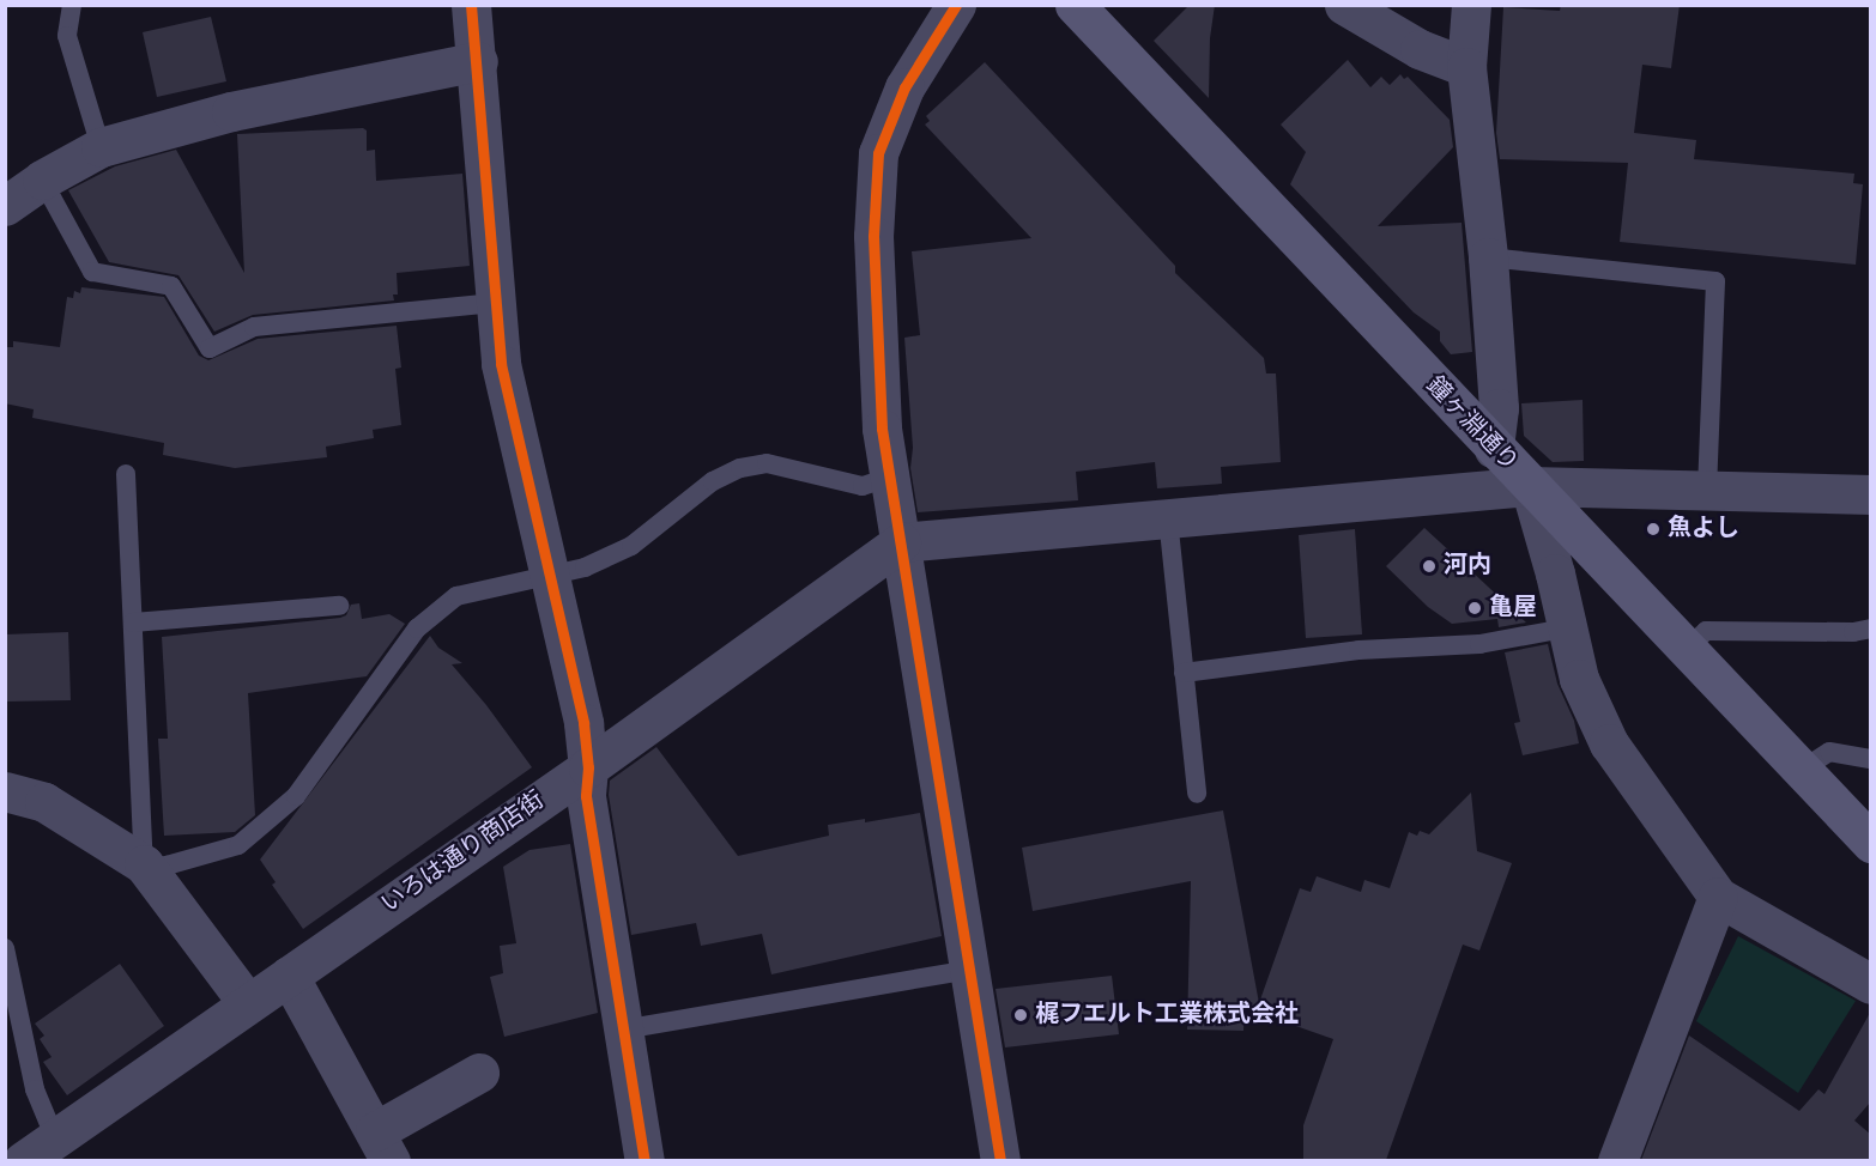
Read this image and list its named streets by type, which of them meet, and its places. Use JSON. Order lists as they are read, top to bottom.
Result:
{
  "streets": {
    "main road": ["鐘ヶ淵通り"],
    "street": ["いろは通り商店街"]
  },
  "places": [
    "魚よし",
    "河内",
    "亀屋",
    "梶フエルト工業株式会社"
  ]
}
